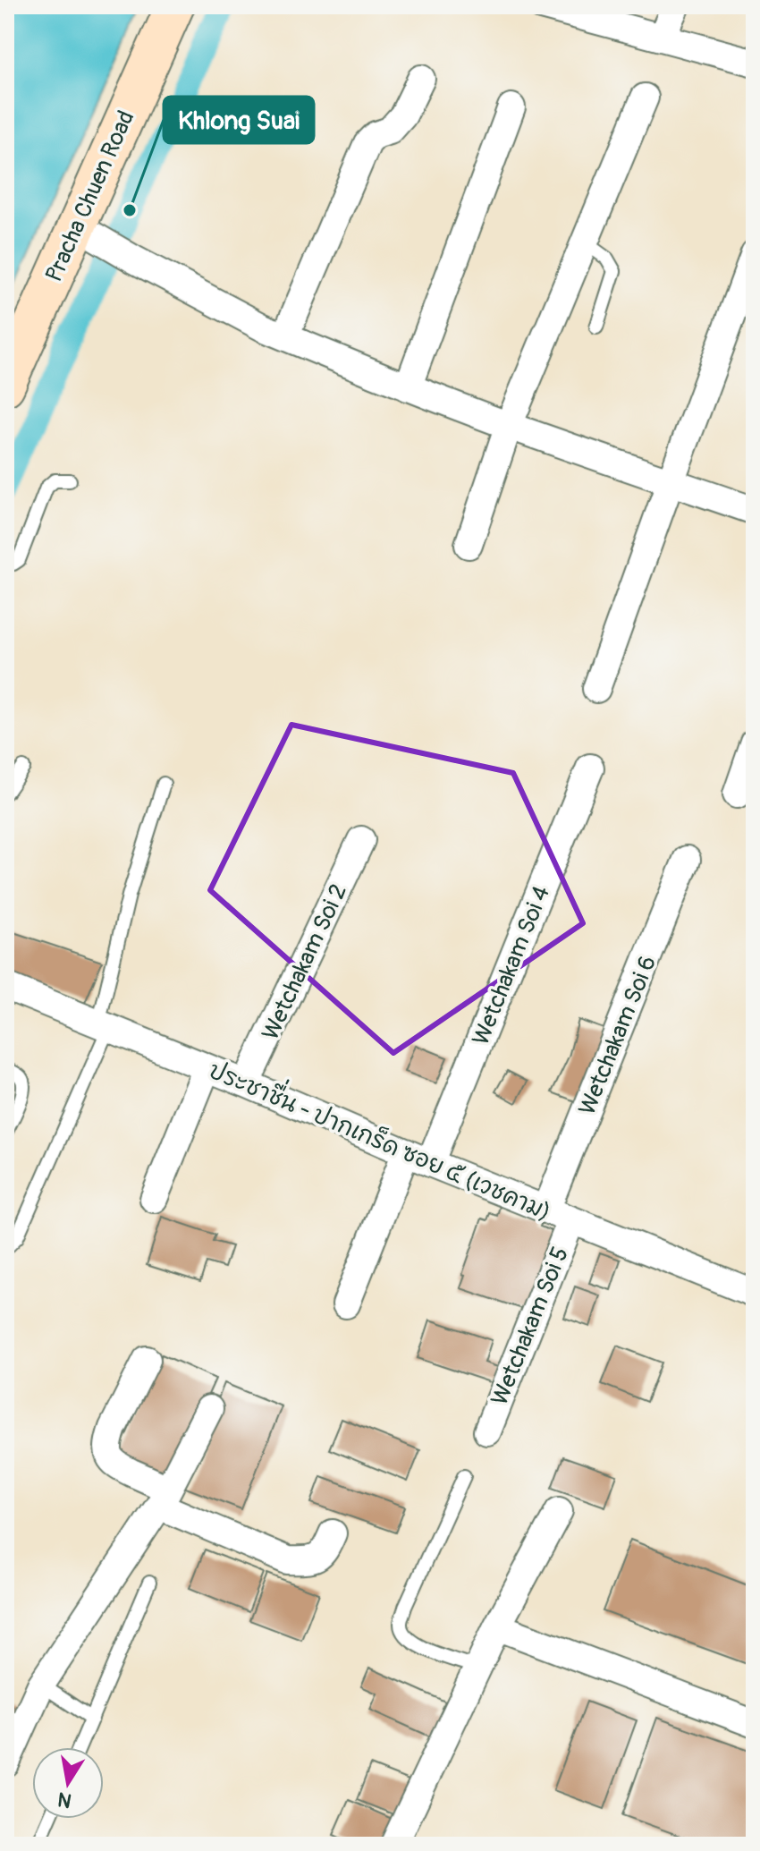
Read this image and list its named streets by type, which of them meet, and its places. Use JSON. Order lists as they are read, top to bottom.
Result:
{
  "streets": {
    "main road": ["Pracha Chuen Road"],
    "street": [
      "Wetchakam Soi 2",
      "Wetchakam Soi 4",
      "Wetchakam Soi 6",
      "ประชาชื่น - ปากเกร็ด ซอย ๕ (เวชคาม)",
      "Wetchakam Soi 5"
    ]
  },
  "crossings": [
    ["Wetchakam Soi 2", "ประชาชื่น - ปากเกร็ด ซอย ๕ (เวชคาม)"],
    ["Wetchakam Soi 4", "ประชาชื่น - ปากเกร็ด ซอย ๕ (เวชคาม)"],
    ["Wetchakam Soi 6", "ประชาชื่น - ปากเกร็ด ซอย ๕ (เวชคาม)"],
    ["Wetchakam Soi 6", "Wetchakam Soi 5"],
    ["ประชาชื่น - ปากเกร็ด ซอย ๕ (เวชคาม)", "Wetchakam Soi 5"]
  ],
  "places": ["Khlong Suai"],
  "north": "bottom"
}
